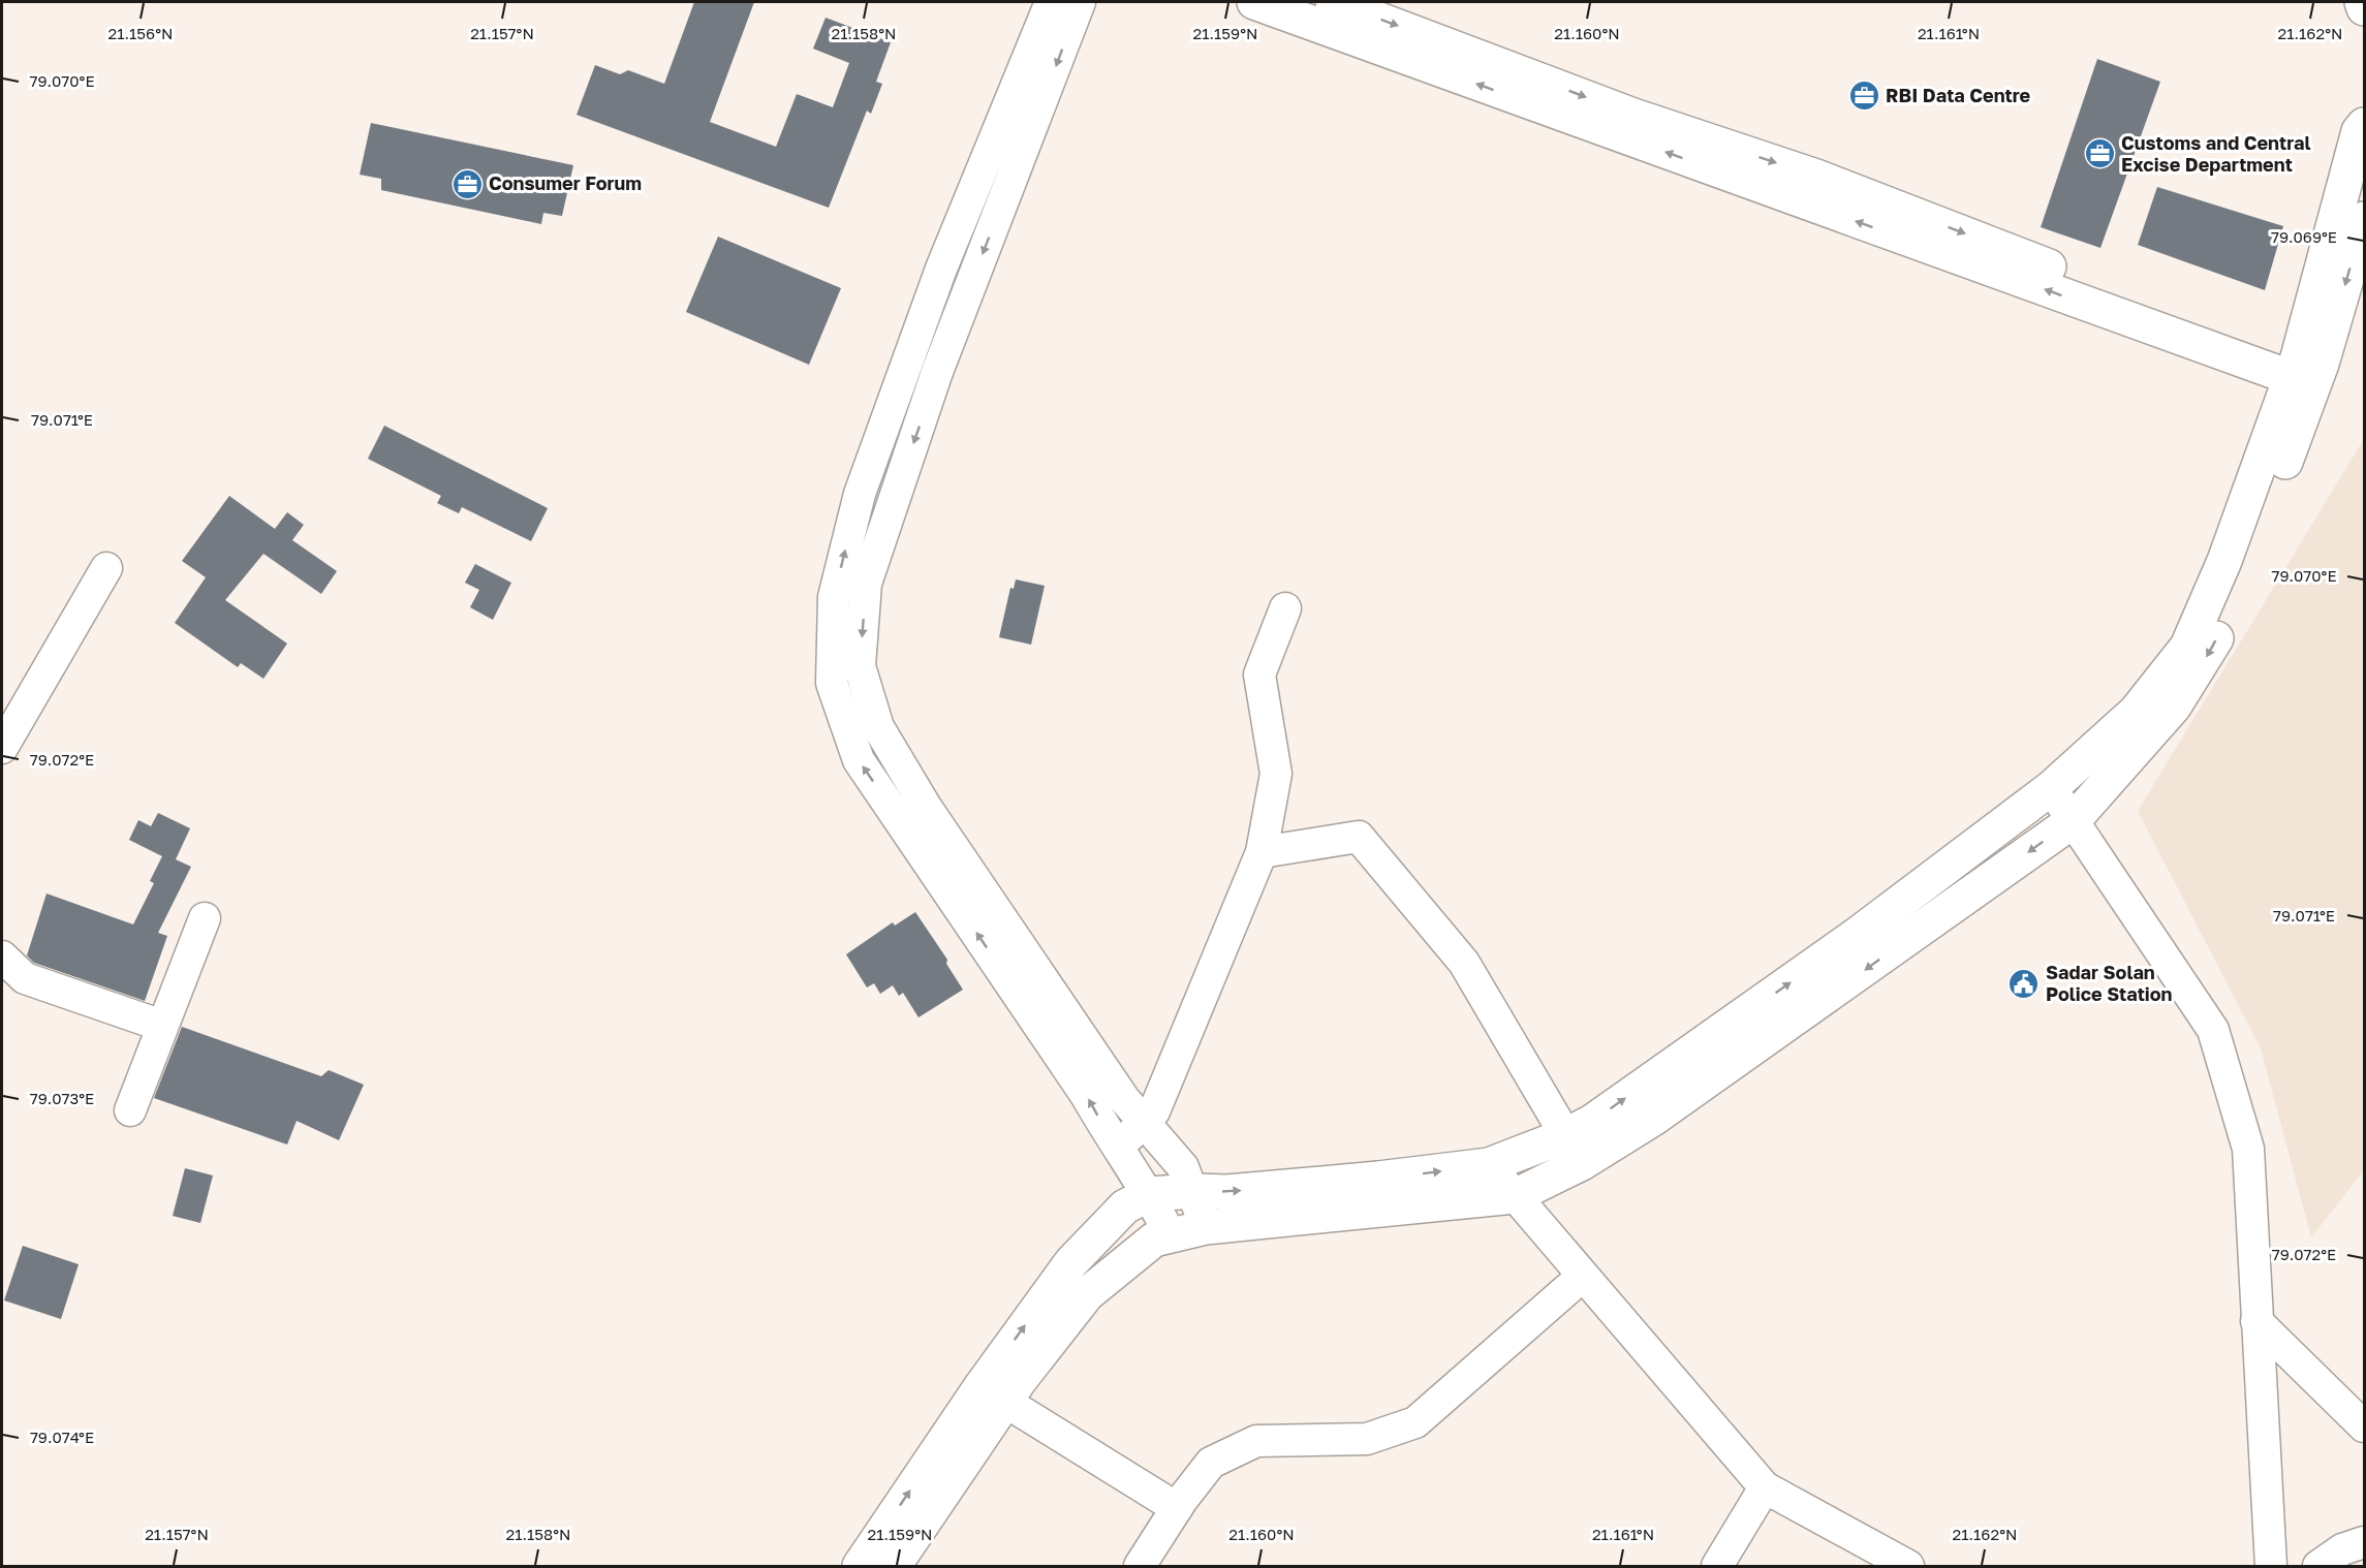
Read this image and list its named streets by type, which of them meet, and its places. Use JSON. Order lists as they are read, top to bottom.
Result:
{
  "places": {
    "office": ["RBI Data Centre", "Customs and Central Excise Department", "Consumer Forum"],
    "public building": ["Sadar Solan Police Station"]
  },
  "coordinates": [
    "21.156°N",
    "21.157°N",
    "21.158°N",
    "21.159°N",
    "21.160°N",
    "21.161°N",
    "21.162°N",
    "79.070°E",
    "79.069°E",
    "79.071°E",
    "79.072°E",
    "79.073°E",
    "79.074°E"
  ]
}
